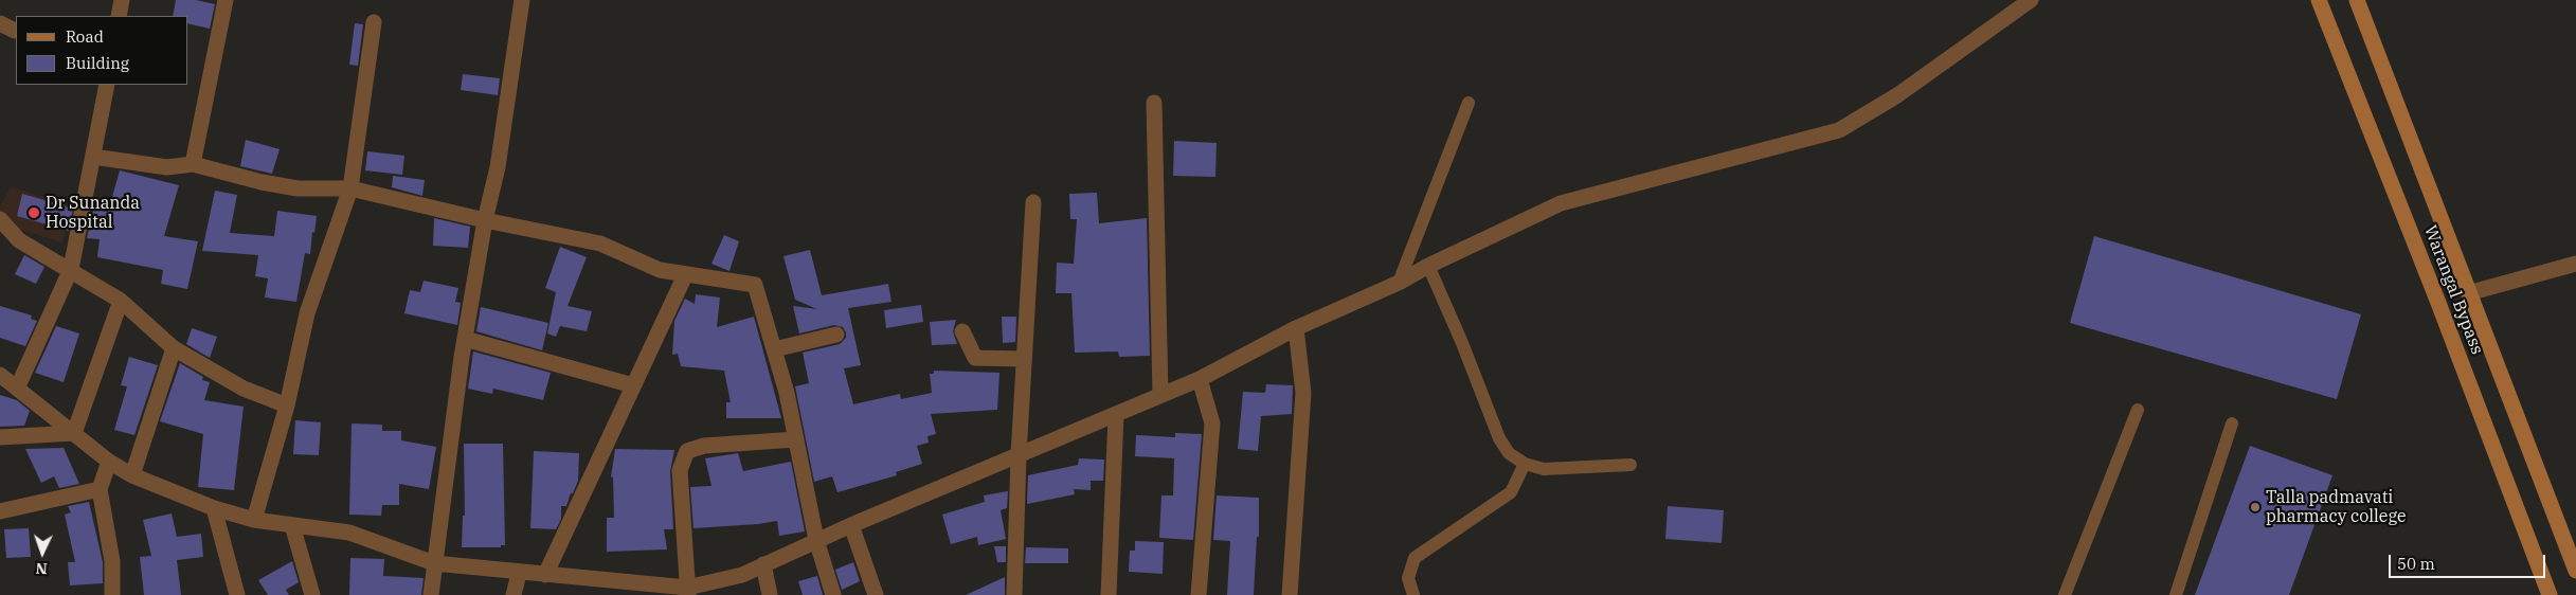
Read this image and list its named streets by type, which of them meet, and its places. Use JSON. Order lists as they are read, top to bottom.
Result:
{
  "streets": {
    "main road": ["Warangal Bypass"]
  },
  "places": ["Dr Sunanda Hospital", "Talla padmavati pharmacy college"],
  "legend": ["Road", "Building"],
  "scale_bar": "50 m",
  "north": "bottom"
}
